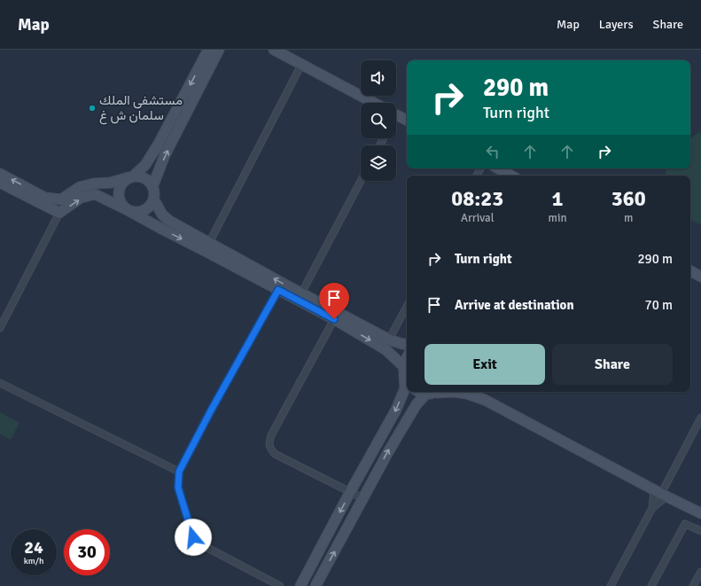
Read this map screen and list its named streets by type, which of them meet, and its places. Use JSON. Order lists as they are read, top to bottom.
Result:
{
  "places": ["مستشفى الملك سلمان ش غ"],
  "page": {
    "header": "Map",
    "nav": ["Map", "Layers", "Share"],
    "turn": ["290 m", "Turn right"],
    "eta": [
      "08:23",
      "Arrival",
      "1",
      "min",
      "360",
      "m"
    ],
    "list": [
      {
        "name": "Turn right",
        "value": "290 m"
      },
      {
        "name": "Arrive at destination",
        "value": "70 m"
      }
    ],
    "buttons": ["Exit", "Share"],
    "speed": "24 km/h",
    "limit": "30"
  }
}
